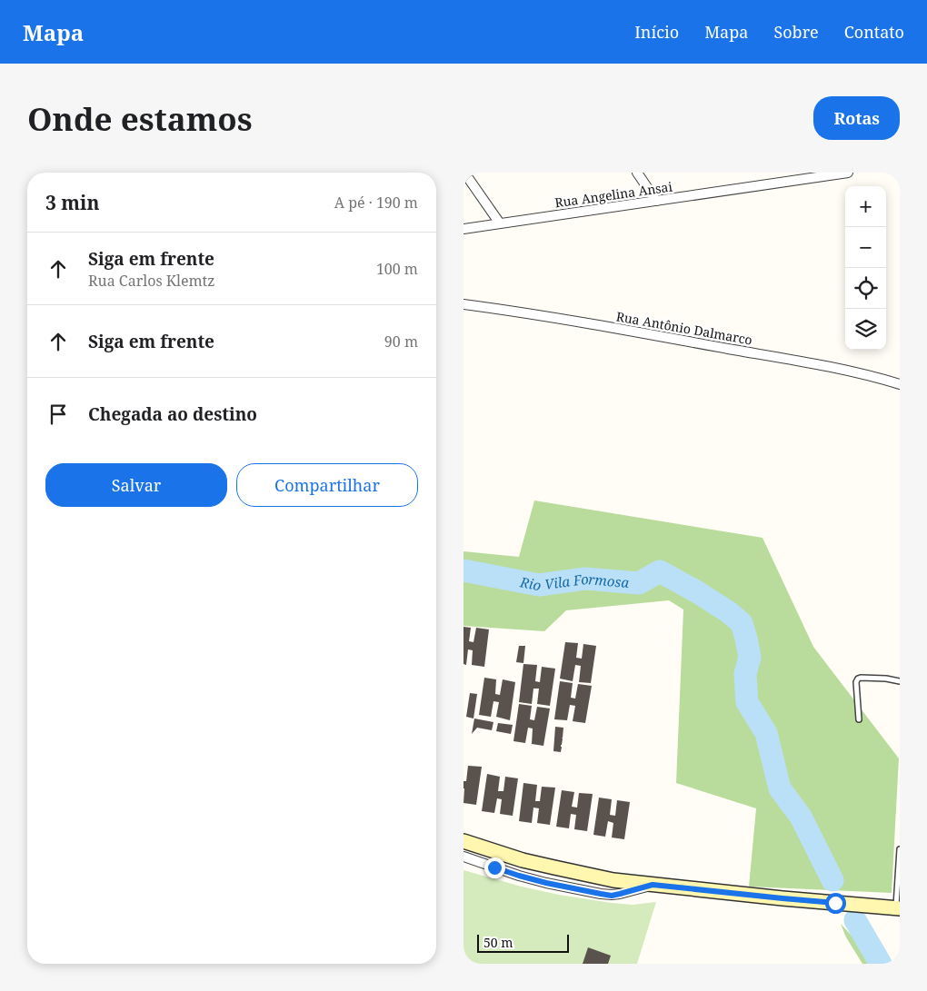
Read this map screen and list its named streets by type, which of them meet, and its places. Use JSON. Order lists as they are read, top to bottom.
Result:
{
  "streets": {
    "street": ["Rua Angelina Ansai", "Rua Antônio Dalmarco"]
  },
  "water": ["Rio Vila Formosa"],
  "scale_bar": "50 m",
  "page": {
    "header": "Mapa",
    "nav": [
      "Início",
      "Mapa",
      "Sobre",
      "Contato"
    ],
    "buttons": [
      "Rotas",
      ["Salvar", "Compartilhar"]
    ],
    "title": "Onde estamos",
    "heading": ["3 min", "A pé · 190 m"],
    "map_buttons": ["+", "−"],
    "list": [
      ["Siga em frente", "Rua Carlos Klemtz", "100 m"],
      ["Siga em frente", "90 m"],
      "Chegada ao destino"
    ],
    "scale": "50 m"
  }
}
